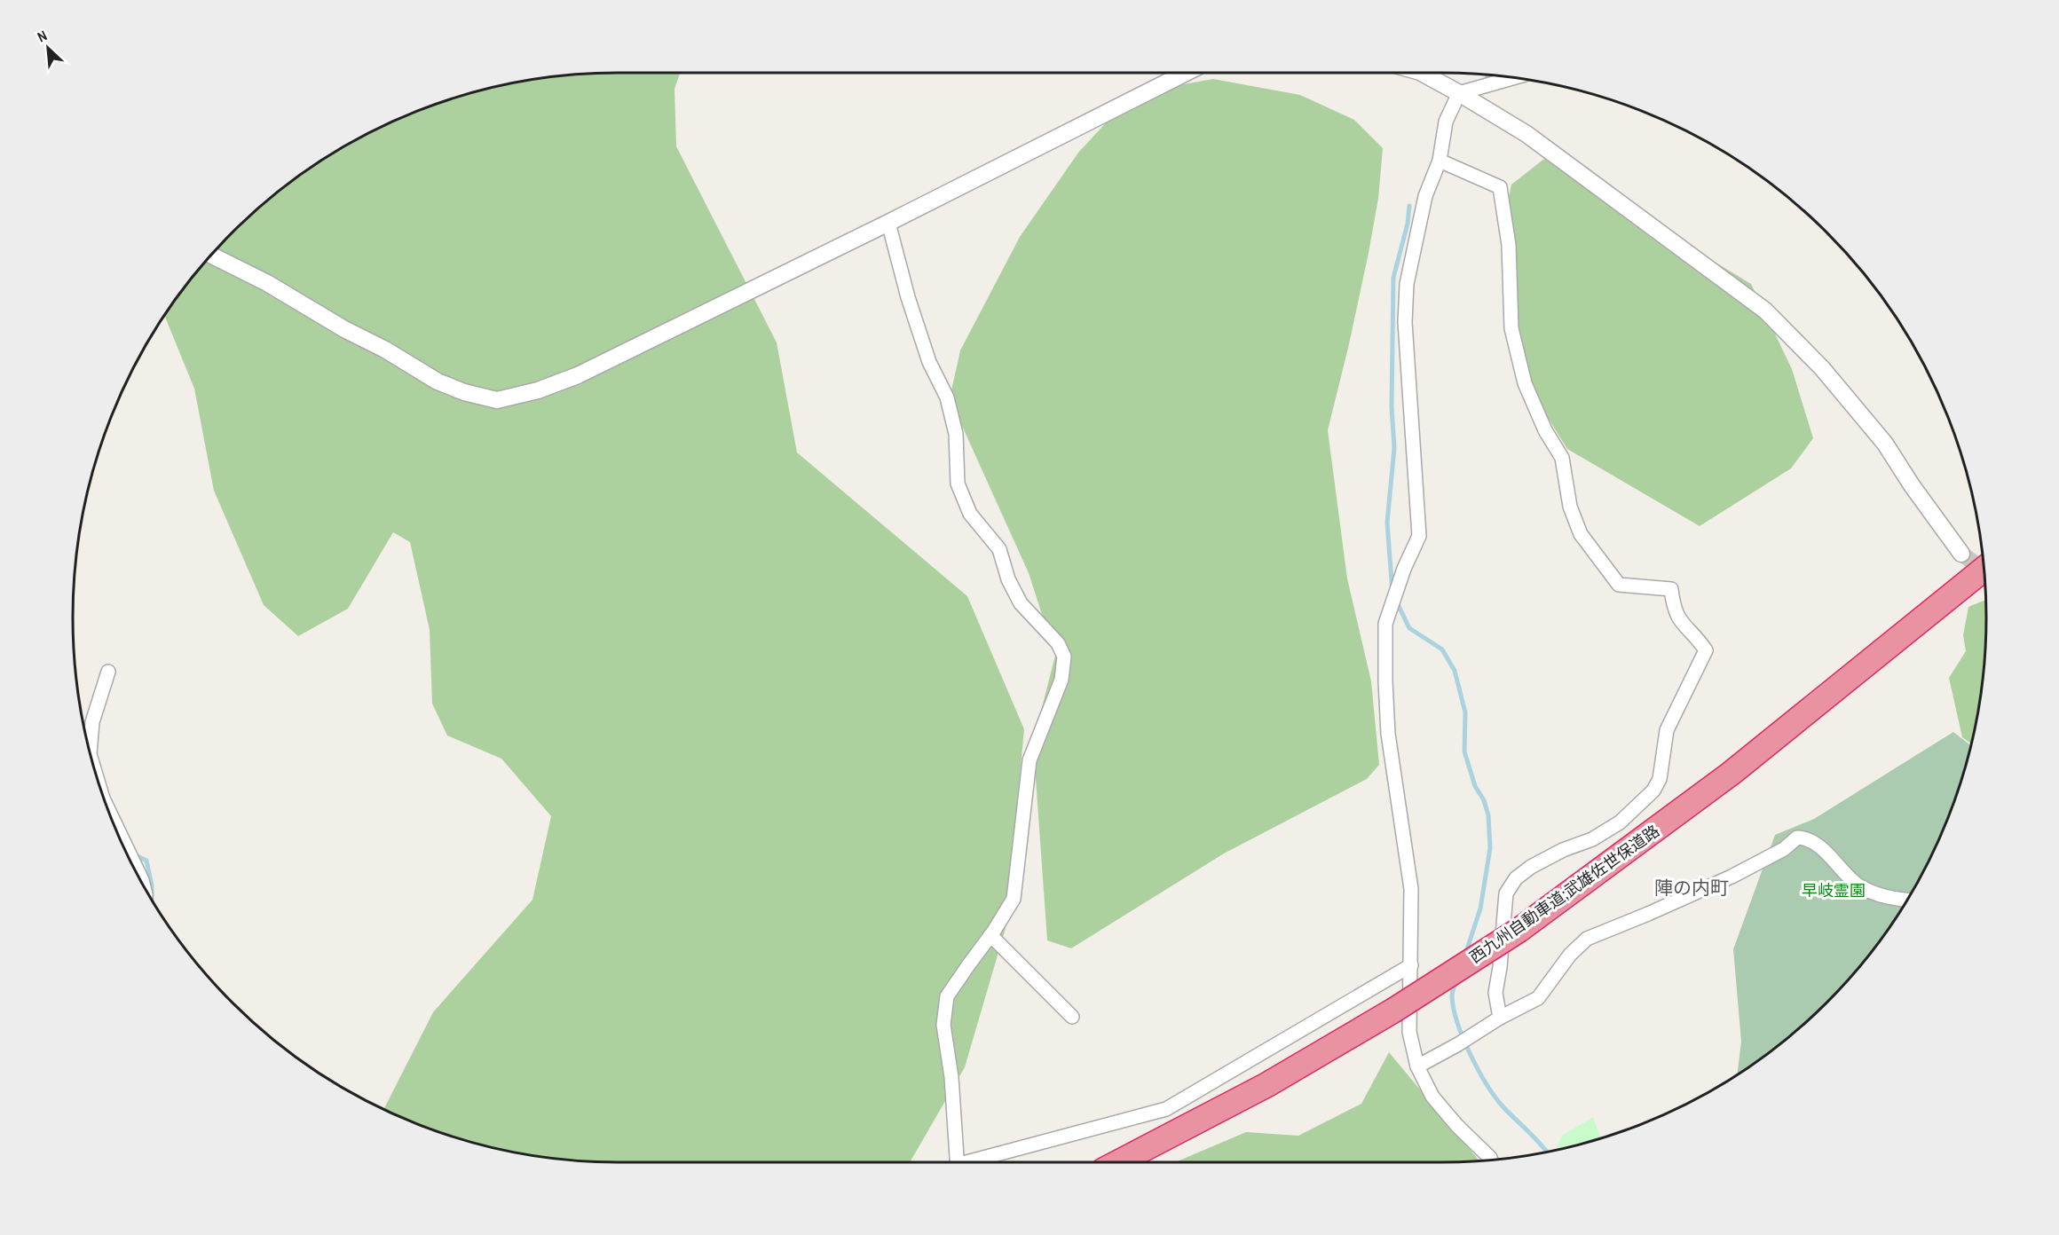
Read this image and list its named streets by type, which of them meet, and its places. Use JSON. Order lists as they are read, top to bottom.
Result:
{
  "streets": {
    "highway": ["西九州自動車道;武雄佐世保道路"]
  },
  "districts": ["陣の内町"],
  "parks": ["早岐霊園"],
  "north": "top left"
}
